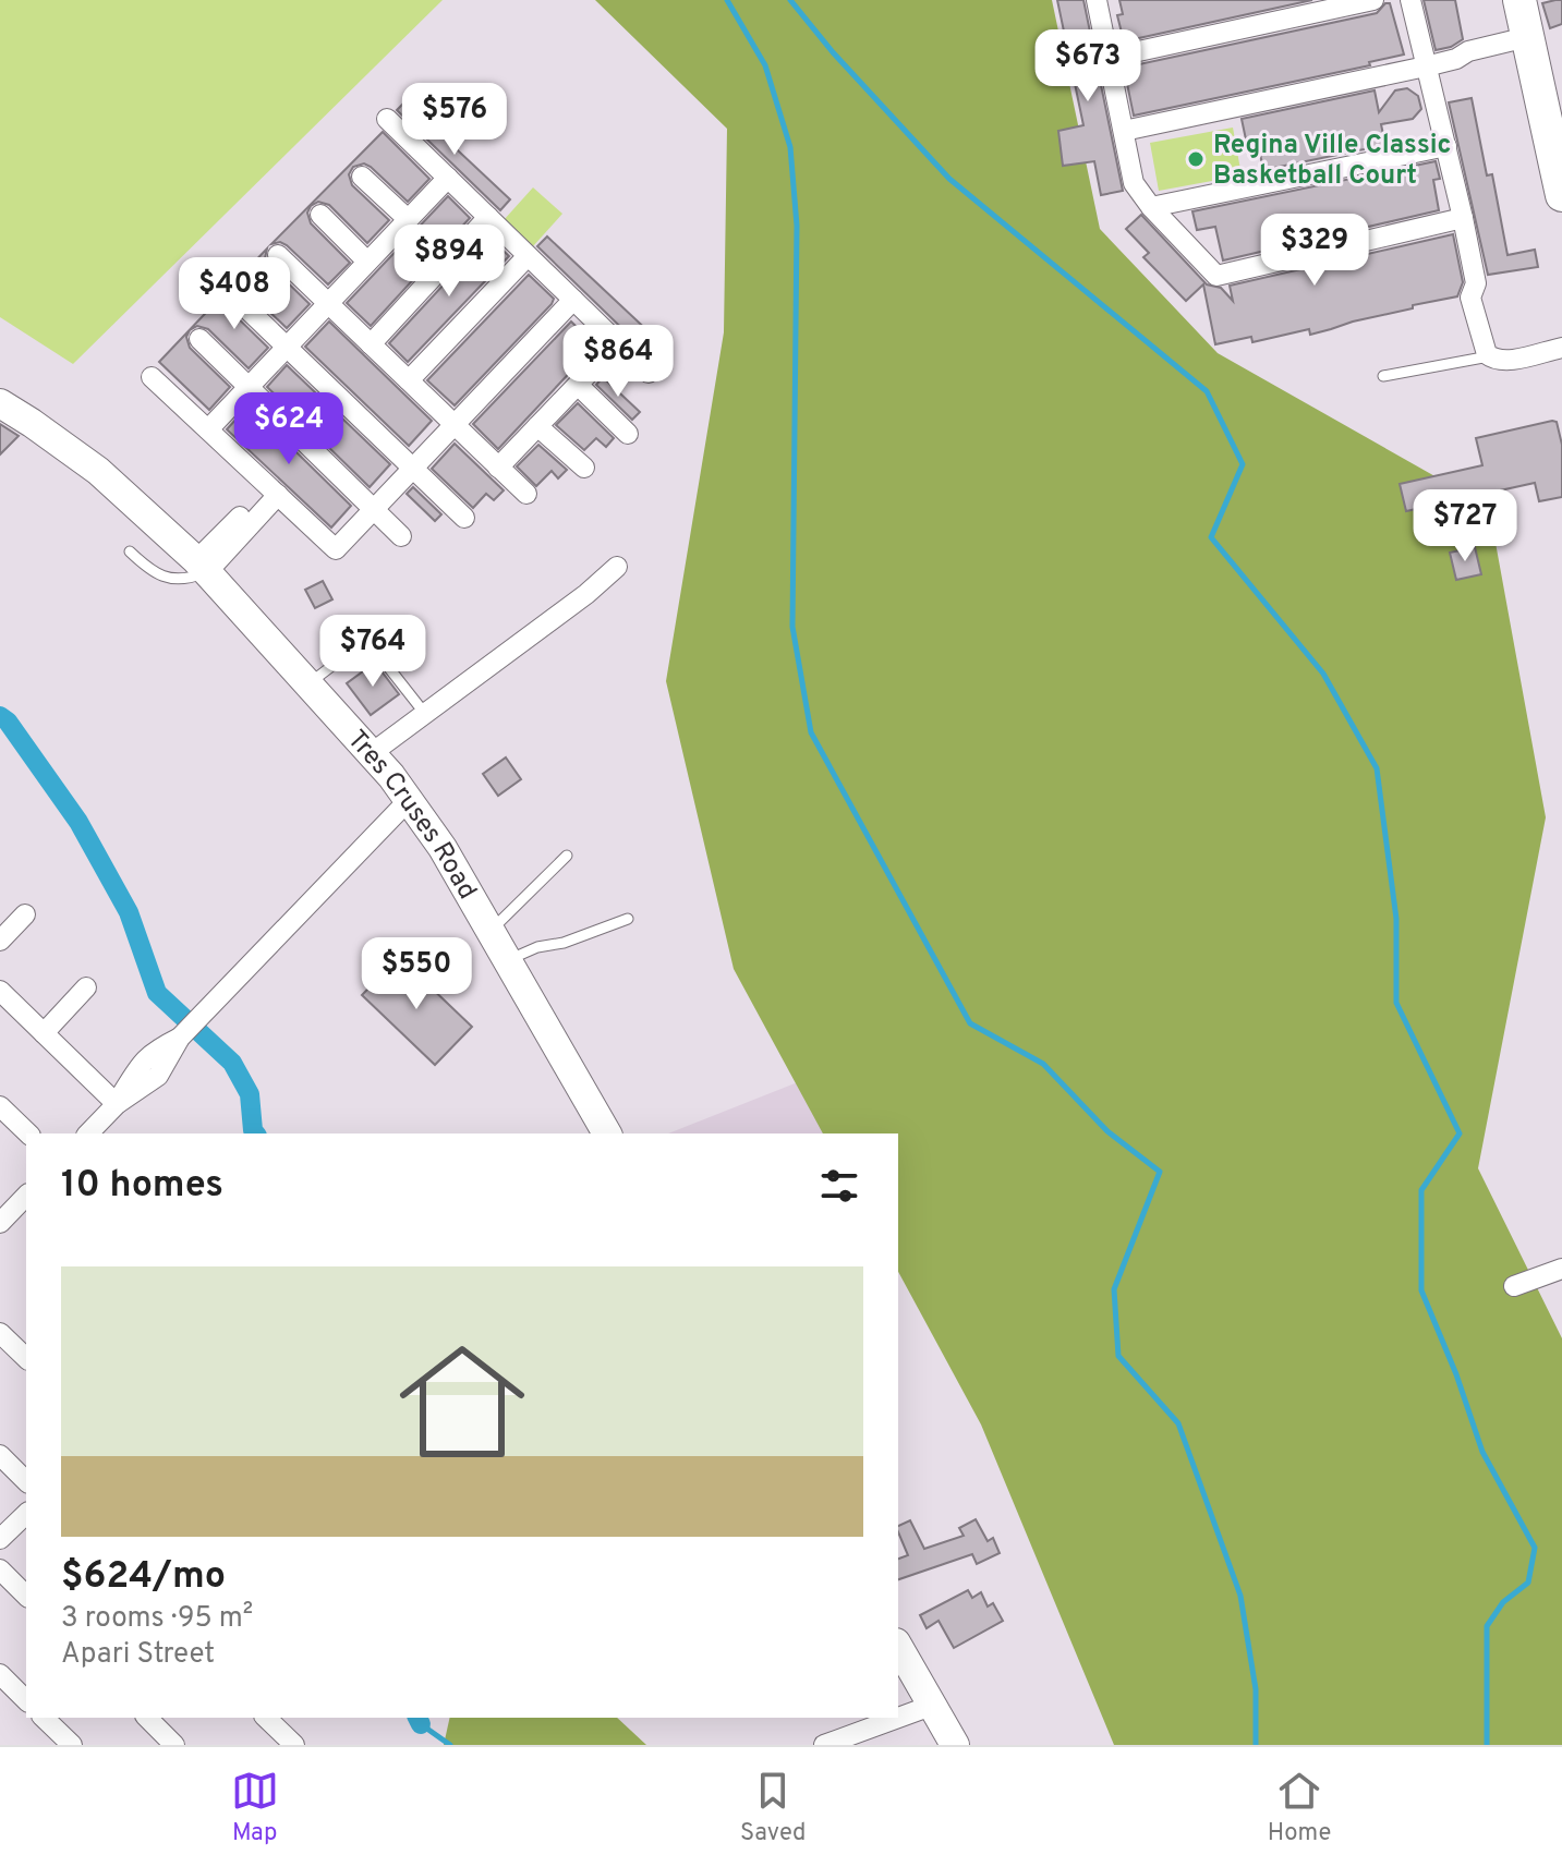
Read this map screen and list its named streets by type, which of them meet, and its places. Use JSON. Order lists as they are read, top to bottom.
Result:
{
  "streets": {
    "main road": ["Tres Cruses Road"]
  },
  "places": ["Regina Ville Classic Basketball Court"],
  "page": {
    "price": [
      "$673",
      "$576",
      "$329",
      "$894",
      "$408",
      "$864",
      "$624",
      "$727",
      "$764",
      "$550"
    ],
    "heading": "10 homes",
    "list": [
      {
        "name": "$624/mo",
        "note": "3 rooms · 95 m² · Apari Street"
      }
    ],
    "tabs": ["Map", "Saved", "Home"]
  }
}
